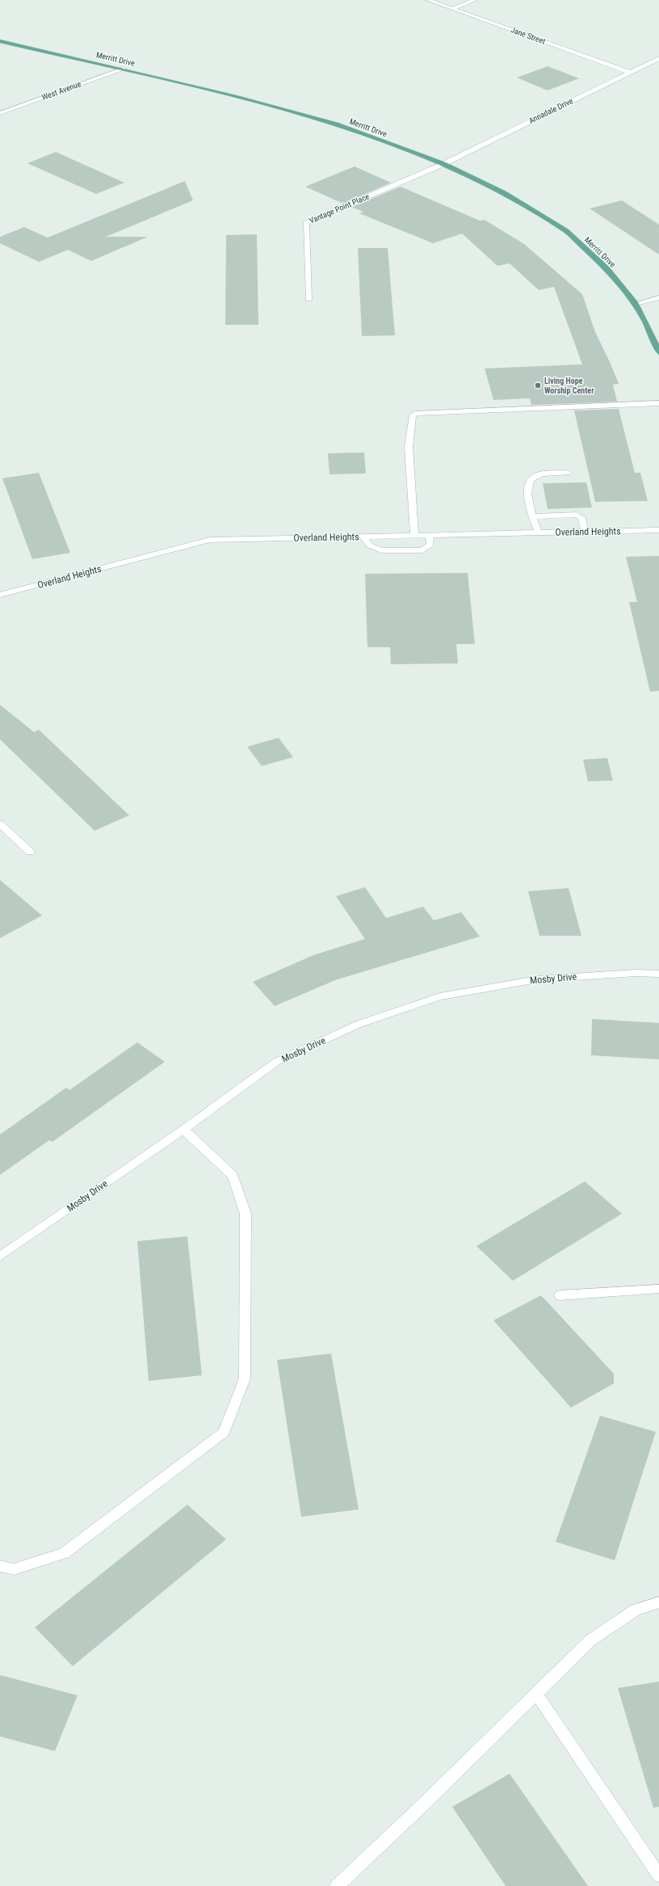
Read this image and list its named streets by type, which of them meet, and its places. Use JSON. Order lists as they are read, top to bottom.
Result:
{
  "streets": {
    "main road": ["Merritt Drive"],
    "street": [
      "Jane Street",
      "West Avenue",
      "Annadale Drive",
      "Vantage Point Place",
      "Overland Heights",
      "Mosby Drive"
    ]
  },
  "crossings": [
    ["Jane Street", "Annadale Drive"],
    ["Merritt Drive", "West Avenue"],
    ["Merritt Drive", "Annadale Drive"],
    ["Merritt Drive", "Vantage Point Place"],
    ["Annadale Drive", "Vantage Point Place"]
  ],
  "places": ["Living Hope Worship Center"]
}
